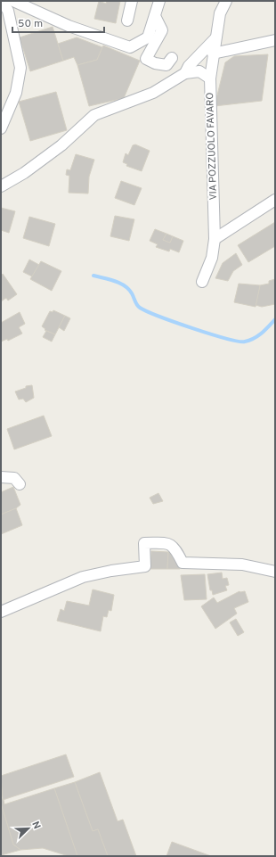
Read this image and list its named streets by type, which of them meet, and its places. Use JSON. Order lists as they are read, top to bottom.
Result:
{
  "streets": {
    "street": ["VIA POZZUOLO FAVARO"]
  },
  "scale_bar": "50 m",
  "north": "top right"
}
